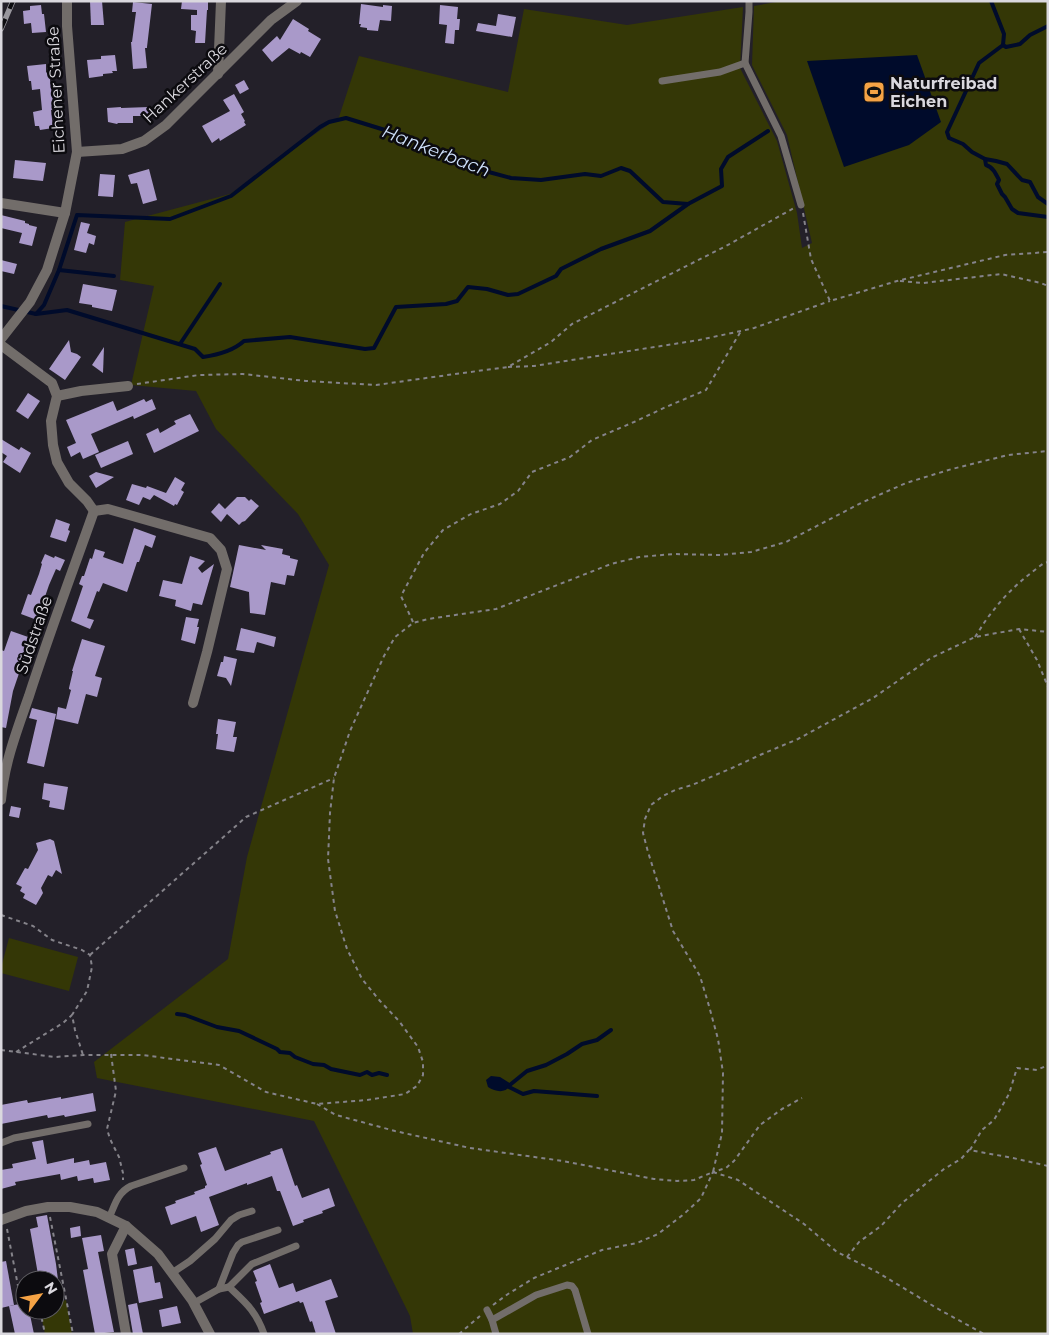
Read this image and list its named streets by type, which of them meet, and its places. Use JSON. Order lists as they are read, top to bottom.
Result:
{
  "streets": {
    "street": ["Hankerstraße", "Eichener Straße", "Südstraße"]
  },
  "crossings": [
    ["Hankerstraße", "Eichener Straße"]
  ],
  "water": ["Hankerbach"],
  "places": {
    "sports": ["Naturfreibad Eichen"]
  },
  "north": "top right"
}
